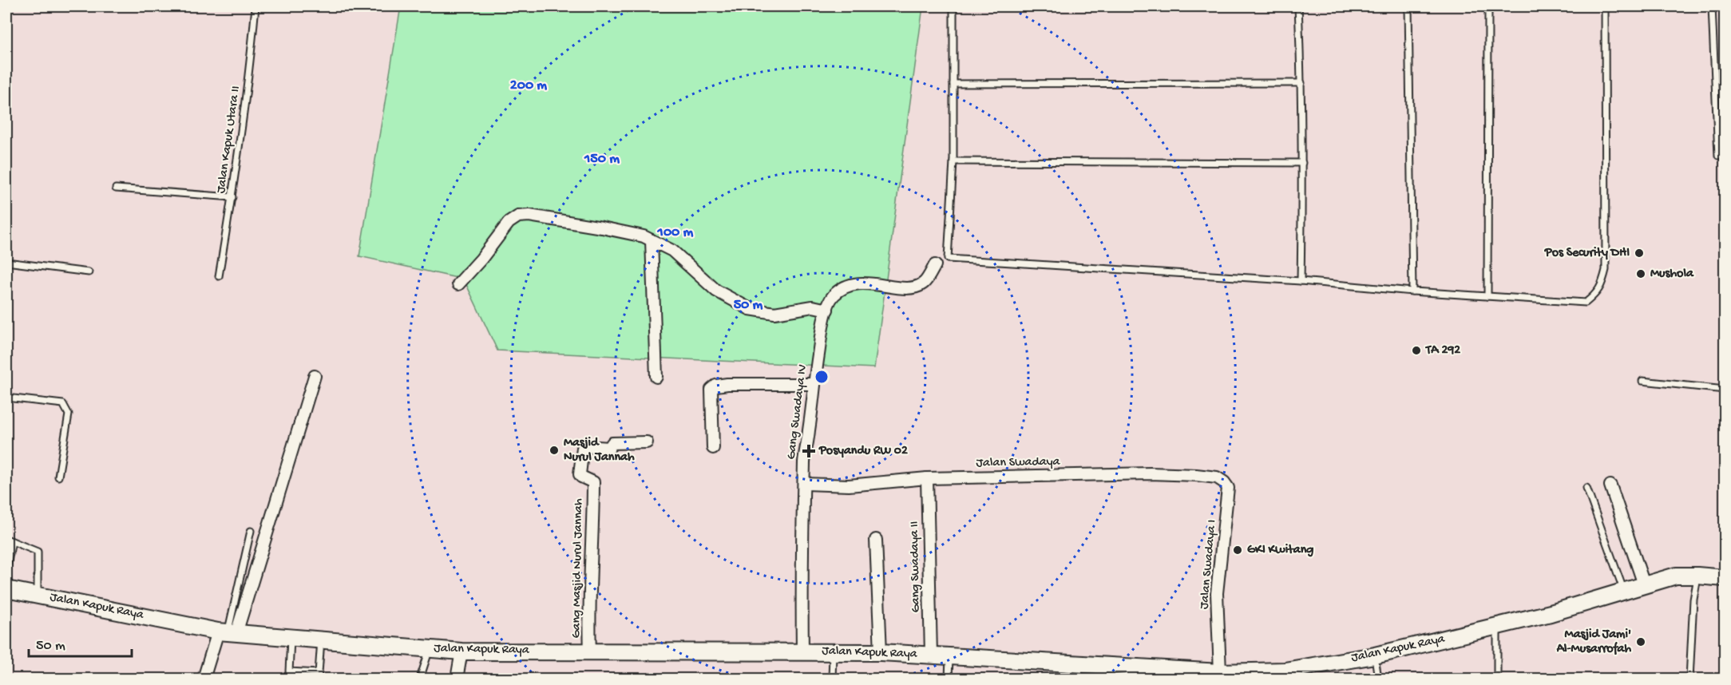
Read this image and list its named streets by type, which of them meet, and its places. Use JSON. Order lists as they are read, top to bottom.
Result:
{
  "streets": {
    "main road": ["Jalan Kapuk Raya"],
    "street": [
      "Gang Swadaya IV",
      "Jalan Swadaya",
      "Jalan Swadaya I",
      "Gang Swadaya II",
      "Gang Masjid Nurul Jannah"
    ],
    "lane": ["Jalan Kapuk Utara II"]
  },
  "crossings": [
    ["Gang Swadaya IV", "Jalan Swadaya"],
    ["Gang Swadaya IV", "Jalan Kapuk Raya"],
    ["Jalan Swadaya", "Jalan Swadaya I"],
    ["Jalan Swadaya", "Gang Swadaya II"],
    ["Jalan Swadaya I", "Jalan Kapuk Raya"],
    ["Gang Swadaya II", "Jalan Kapuk Raya"],
    ["Gang Masjid Nurul Jannah", "Jalan Kapuk Raya"]
  ],
  "places": {
    "other": [
      "Pos Security DHI",
      "Mushola",
      "TA 292",
      "Masjid Nurul Jannah",
      "GKI Kwitang",
      "Masjid Jami' Al-Musarrofah"
    ],
    "health": ["Posyandu RW 02"]
  },
  "scale_bar": "50 m",
  "rings": [
    "200 m",
    "150 m",
    "100 m",
    "50 m"
  ]
}
